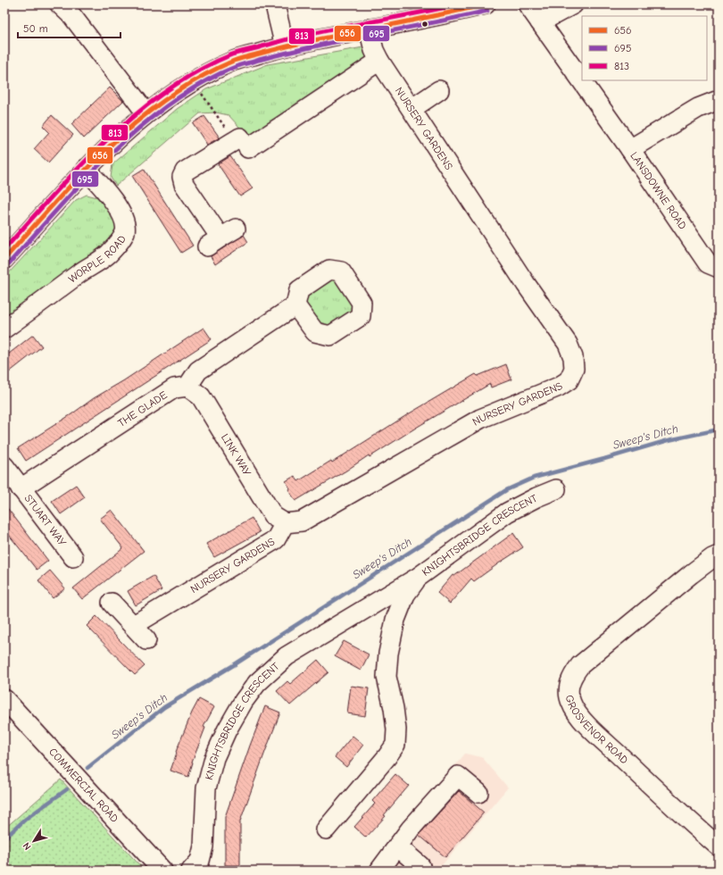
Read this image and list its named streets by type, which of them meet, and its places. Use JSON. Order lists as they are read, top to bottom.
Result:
{
  "streets": {
    "street": [
      "NURSERY GARDENS",
      "LANSDOWNE ROAD",
      "WORPLE ROAD",
      "THE GLADE",
      "LINK WAY",
      "STUART WAY",
      "KNIGHTSBRIDGE CRESCENT",
      "GROSVENOR ROAD",
      "COMMERCIAL ROAD"
    ]
  },
  "crossings": [
    ["NURSERY GARDENS", "LINK WAY"],
    ["THE GLADE", "LINK WAY"],
    ["THE GLADE", "STUART WAY"]
  ],
  "water": ["Sweep's Ditch"],
  "lines": ["transit line 656", "transit line 813", "transit line 695"],
  "legend": ["656", "695", "813"],
  "scale_bar": "50 m",
  "north": "bottom left"
}
